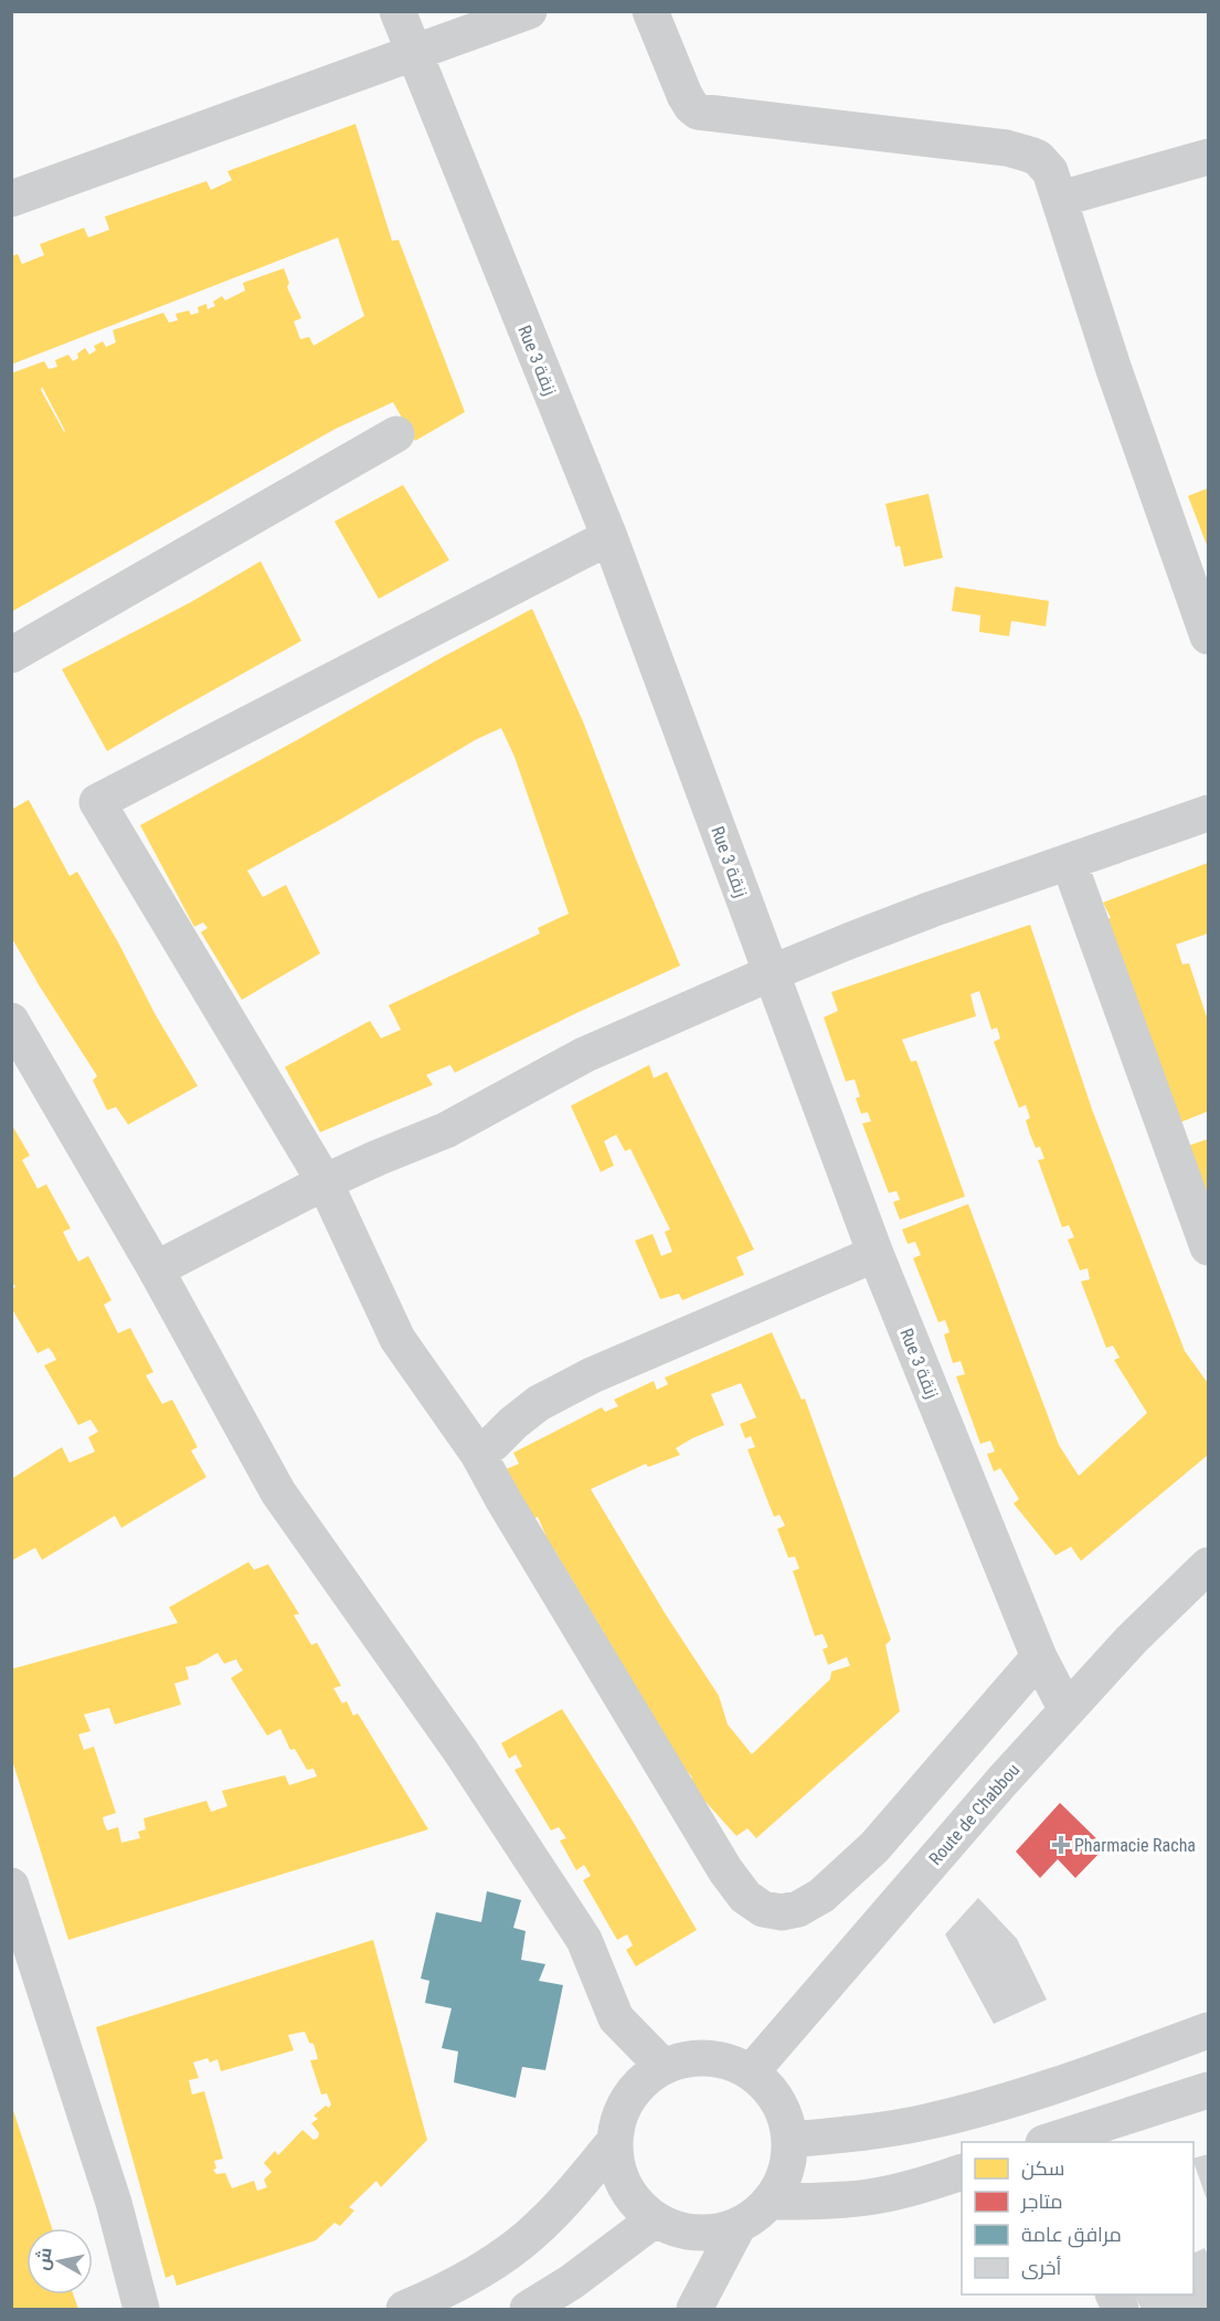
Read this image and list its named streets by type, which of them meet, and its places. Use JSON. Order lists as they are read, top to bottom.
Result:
{
  "streets": {
    "street": ["Rue 3 زنقة", "Route de Chabbou"]
  },
  "crossings": [
    ["Rue 3 زنقة", "Route de Chabbou"]
  ],
  "places": {
    "health": ["Pharmacie Racha"]
  },
  "legend": [
    "سكن",
    "متاجر",
    "مرافق عامة",
    "أخرى"
  ],
  "north": "left"
}
